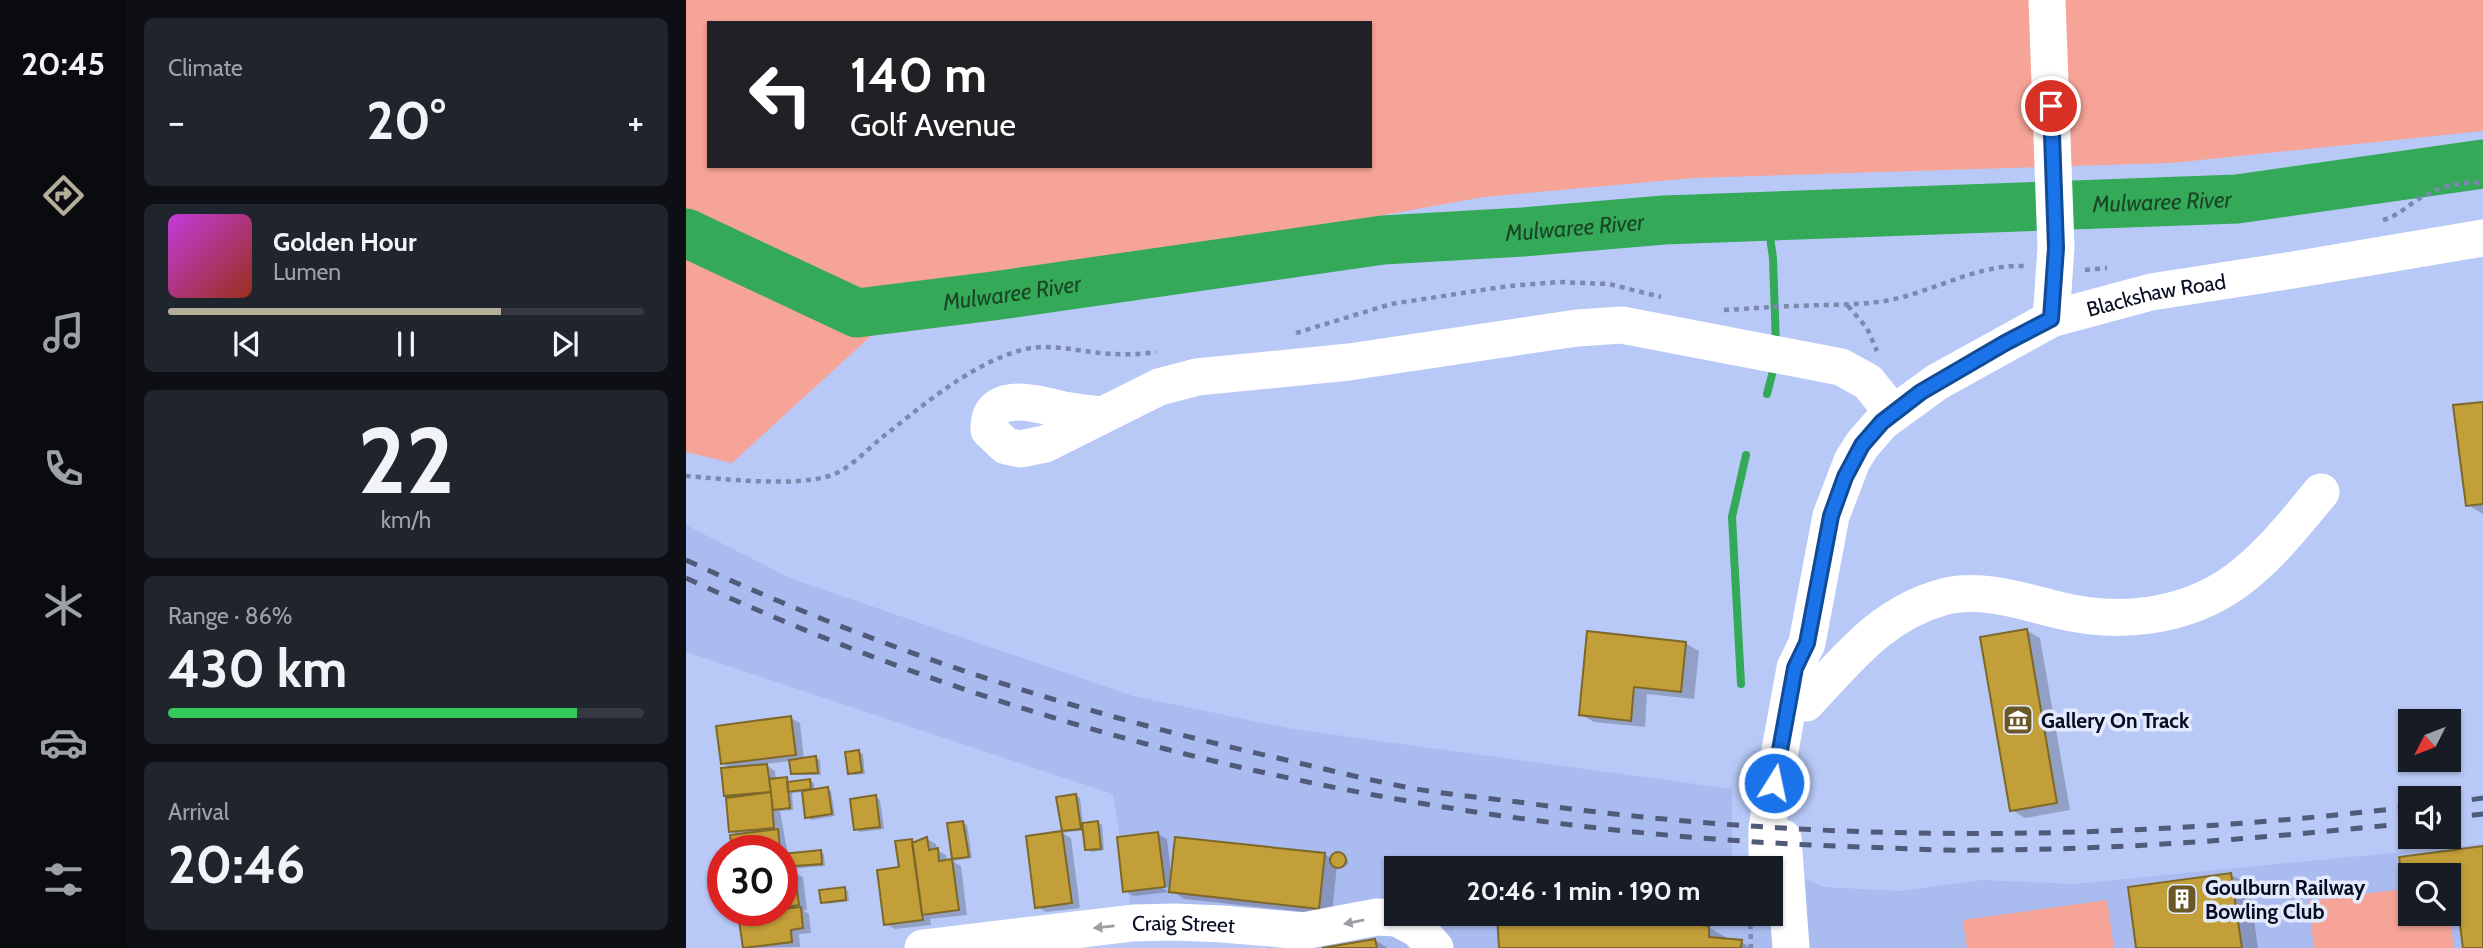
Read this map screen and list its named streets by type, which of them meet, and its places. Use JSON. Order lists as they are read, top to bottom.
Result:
{
  "streets": {
    "street": ["Blackshaw Road", "Craig Street"]
  },
  "one_way": ["Craig Street"],
  "water": ["Mulwaree River"],
  "places": {
    "museum": ["Gallery On Track"],
    "building": ["Goulburn Railway Bowling Club"]
  },
  "north": "bottom left",
  "page": {
    "tabs": "20:45",
    "tile": [
      "Climate",
      ["22", "km/h"],
      ["Range · 86%", "430 km"],
      ["Arrival", "20:46"]
    ],
    "turn": ["140 m", "Golf Avenue"],
    "heat": ["−", "20°", "+"],
    "song": ["Golden Hour", "Lumen"],
    "limit": "30",
    "trip": "20:46 · 1 min · 190 m"
  }
}
